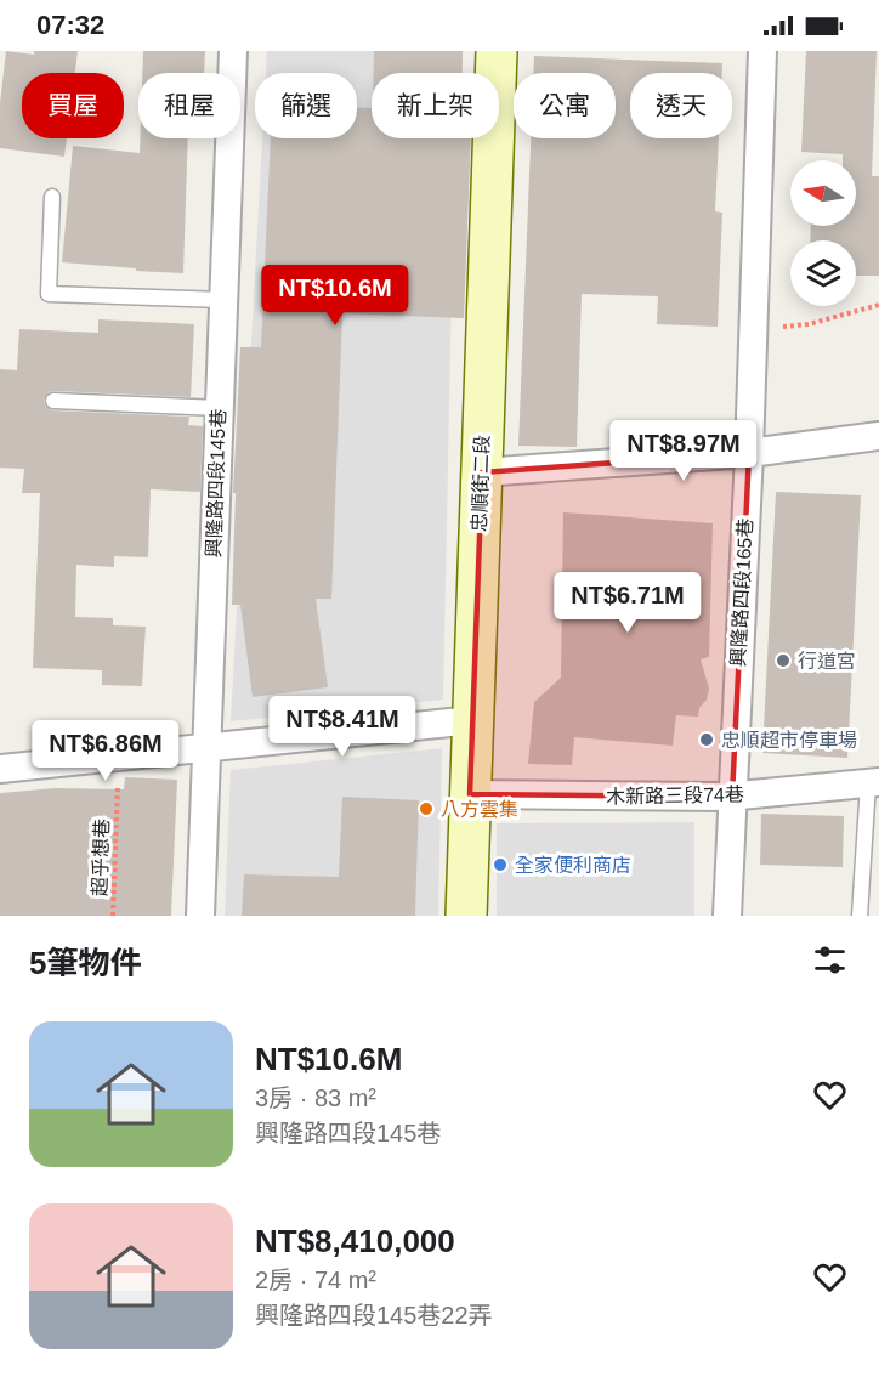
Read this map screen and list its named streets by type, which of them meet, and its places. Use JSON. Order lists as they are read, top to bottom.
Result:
{
  "streets": {
    "street": [
      "興隆路四段145巷",
      "忠順街二段",
      "興隆路四段165巷",
      "木新路三段74巷"
    ],
    "path": ["超乎想巷"]
  },
  "crossings": [
    ["忠順街二段", "木新路三段74巷"],
    ["興隆路四段165巷", "木新路三段74巷"]
  ],
  "places": [
    "行道宮",
    "忠順超市停車場",
    "八方雲集",
    "全家便利商店"
  ],
  "north": "left",
  "page": {
    "status": "07:32",
    "chip": [
      "買屋",
      "租屋",
      "篩選",
      "新上架",
      "公寓",
      "透天"
    ],
    "price": [
      "NT$10.6M",
      "NT$8.97M",
      "NT$6.71M",
      "NT$8.41M",
      "NT$6.86M"
    ],
    "heading": "5筆物件",
    "list": [
      {
        "name": "NT$10.6M",
        "note": "3房 · 83 m² · 興隆路四段145巷"
      },
      {
        "name": "NT$8,410,000",
        "note": "2房 · 74 m² · 興隆路四段145巷22弄"
      }
    ]
  }
}
